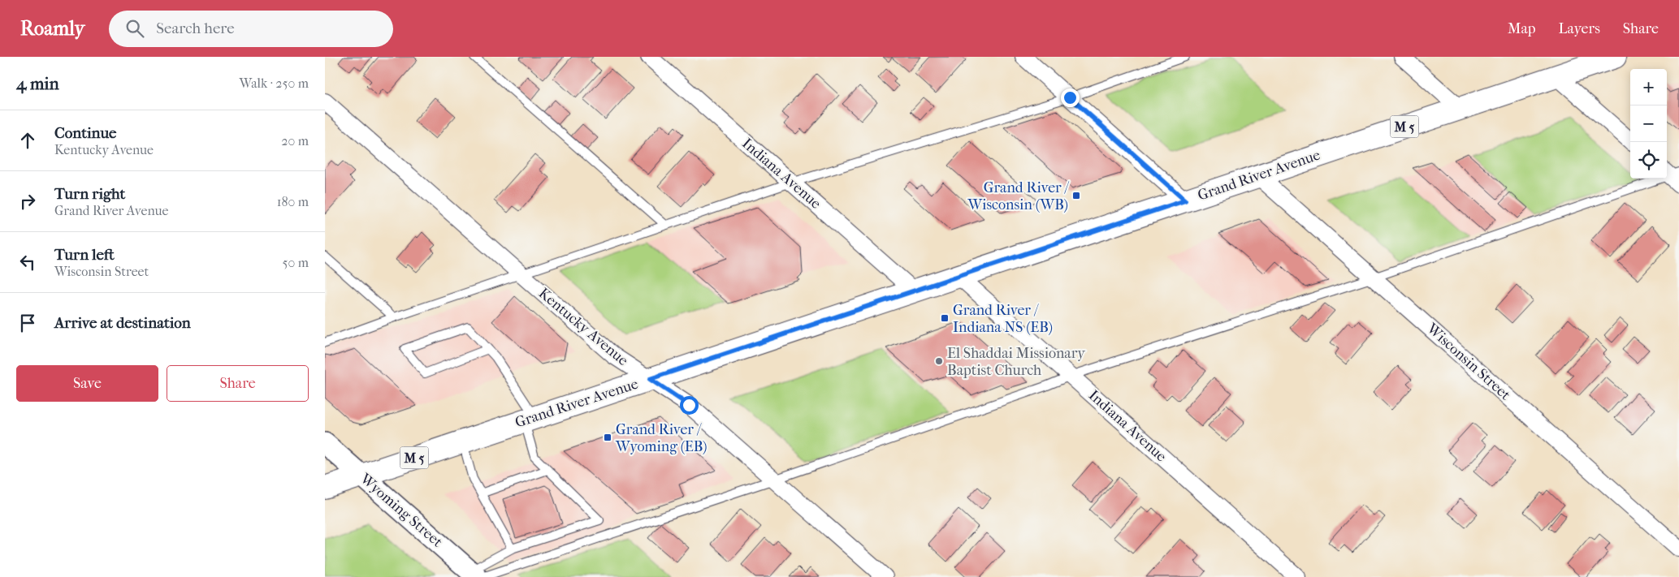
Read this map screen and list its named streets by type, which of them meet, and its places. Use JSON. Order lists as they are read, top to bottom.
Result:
{
  "streets": {
    "main road": ["M 5", "Grand River Avenue"],
    "street": [
      "Indiana Avenue",
      "Kentucky Avenue",
      "Wisconsin Street",
      "Wyoming Street"
    ]
  },
  "crossings": [
    ["Indiana Avenue", "Grand River Avenue"],
    ["Grand River Avenue", "Kentucky Avenue"],
    ["Grand River Avenue", "Wisconsin Street"],
    ["Grand River Avenue", "Wyoming Street"]
  ],
  "places": {
    "transit": ["Grand River / Wisconsin (WB)", "Grand River / Indiana NS (EB)", "Grand River / Wyoming (EB)"],
    "other": ["El Shaddai Missionary Baptist Church"]
  },
  "page": {
    "header": "Roamly",
    "search": "Search here",
    "nav": ["Map", "Layers", "Share"],
    "heading": ["4 min", "Walk · 250 m"],
    "map_buttons": ["+", "−"],
    "list": [
      ["Continue", "Kentucky Avenue", "20 m"],
      ["Turn right", "Grand River Avenue", "180 m"],
      ["Turn left", "Wisconsin Street", "50 m"],
      "Arrive at destination"
    ],
    "buttons": ["Save", "Share"]
  }
}
